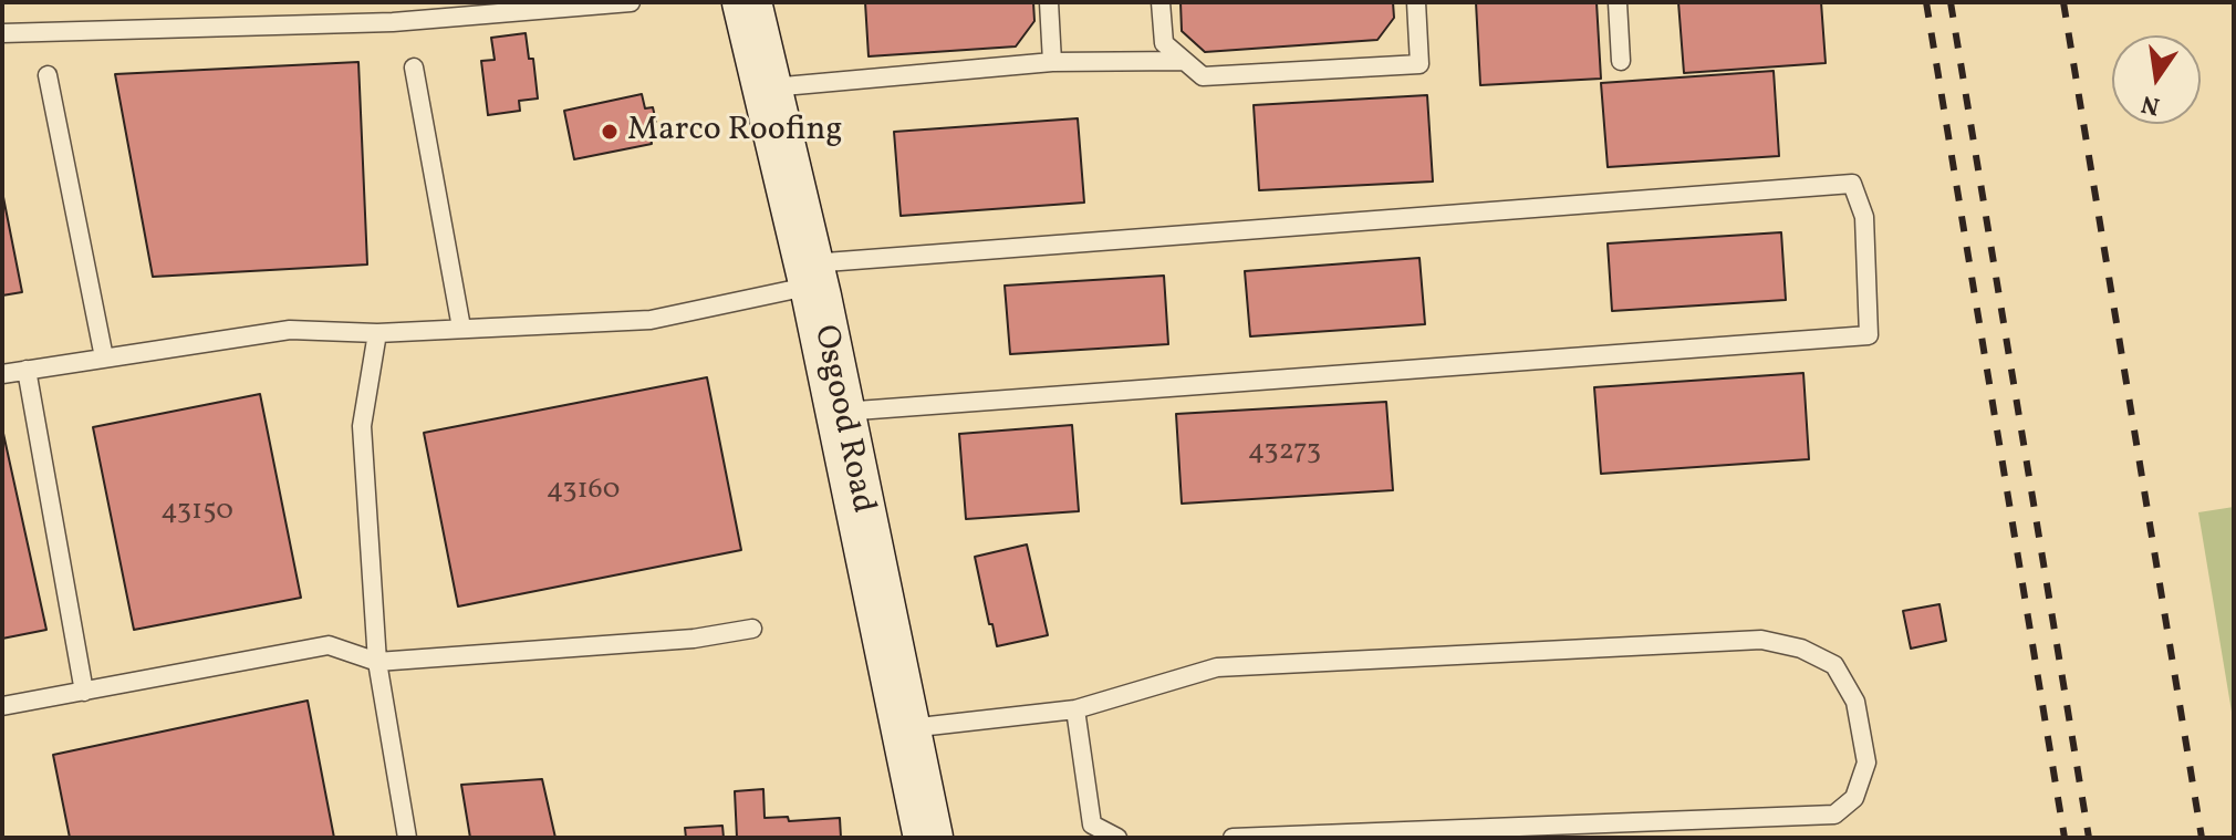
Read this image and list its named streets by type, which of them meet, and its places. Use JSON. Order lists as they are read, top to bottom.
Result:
{
  "streets": {
    "main road": ["Osgood Road"]
  },
  "places": ["Marco Roofing"],
  "house_numbers": ["43273", "43160", "43150"],
  "north": "bottom"
}
